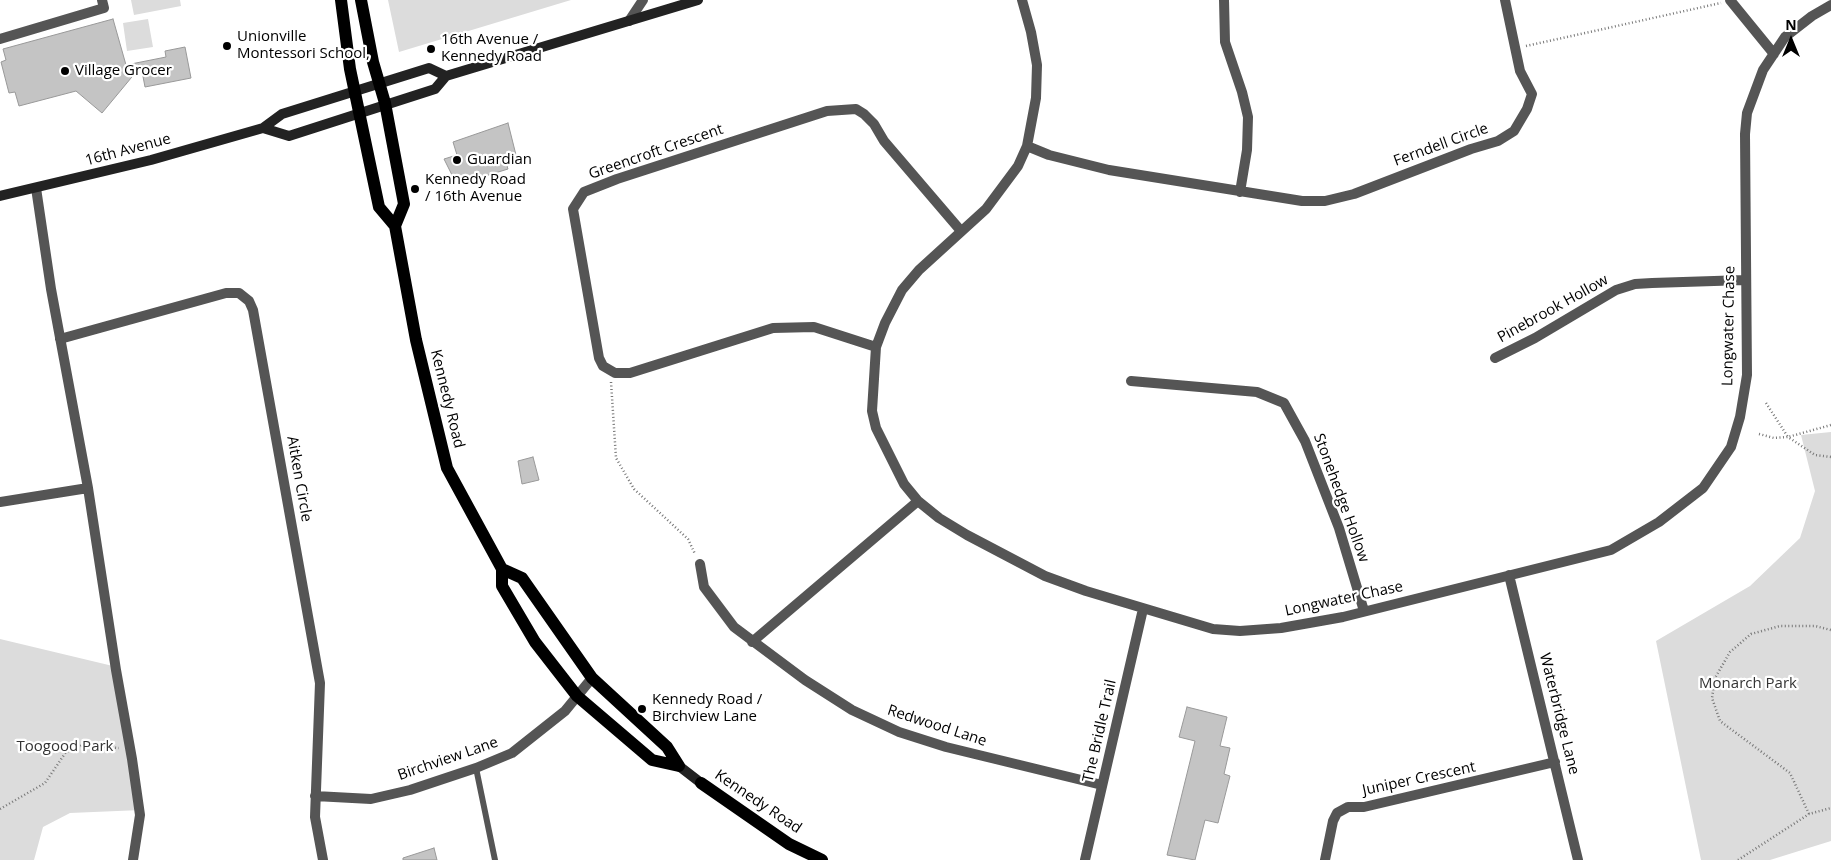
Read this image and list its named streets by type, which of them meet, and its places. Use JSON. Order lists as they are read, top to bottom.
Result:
{
  "streets": {
    "main road": ["16th Avenue", "Kennedy Road"],
    "street": [
      "Ferndell Circle",
      "Greencroft Crescent",
      "Pinebrook Hollow",
      "Longwater Chase",
      "Aitken Circle",
      "Stonehedge Hollow",
      "Waterbridge Lane",
      "Redwood Lane",
      "The Bridle Trail",
      "Birchview Lane",
      "Juniper Crescent"
    ]
  },
  "crossings": [
    ["Ferndell Circle", "Longwater Chase"],
    ["16th Avenue", "Kennedy Road"],
    ["Greencroft Crescent", "Longwater Chase"],
    ["Pinebrook Hollow", "Longwater Chase"],
    ["Longwater Chase", "Stonehedge Hollow"],
    ["Longwater Chase", "Waterbridge Lane"],
    ["Longwater Chase", "The Bridle Trail"],
    ["Kennedy Road", "Birchview Lane"],
    ["Aitken Circle", "Birchview Lane"],
    ["Waterbridge Lane", "Juniper Crescent"],
    ["Redwood Lane", "The Bridle Trail"]
  ],
  "parks": ["Monarch Park", "Toogood Park"],
  "places": [
    "Unionville Montessori School,",
    "16th Avenue / Kennedy Road",
    "Village Grocer",
    "Guardian",
    "Kennedy Road / 16th Avenue",
    "Kennedy Road / Birchview Lane"
  ],
  "north": "top"
}
